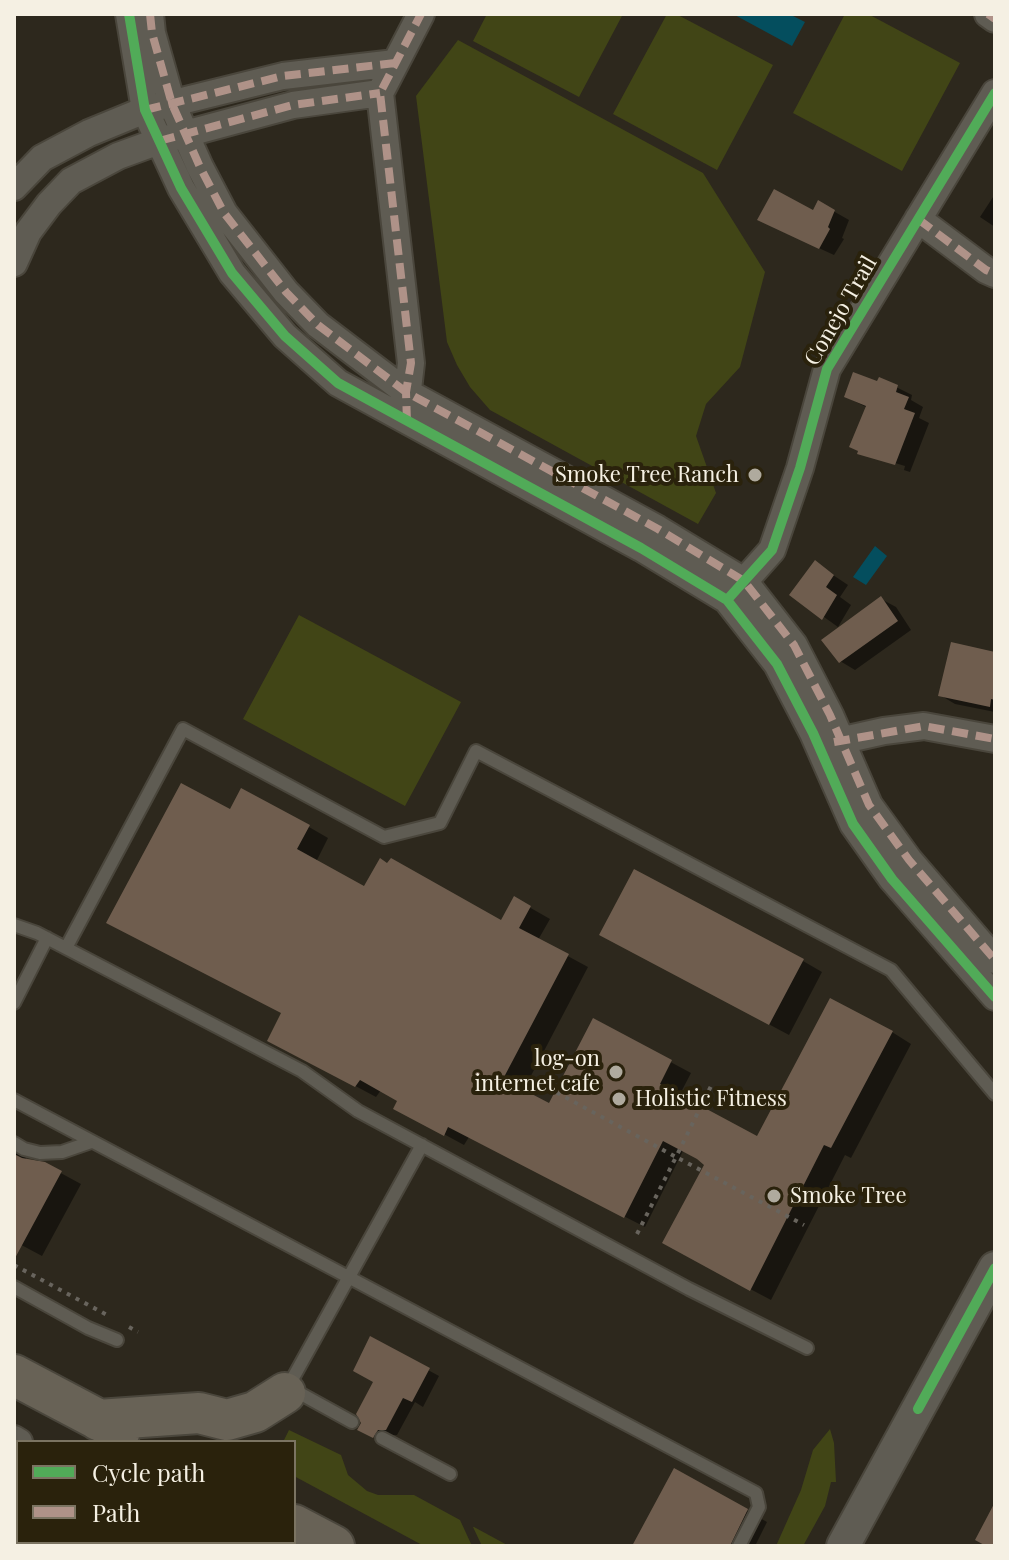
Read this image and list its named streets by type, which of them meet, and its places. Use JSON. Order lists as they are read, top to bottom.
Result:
{
  "streets": {
    "street": ["Conejo Trail"]
  },
  "places": [
    "Smoke Tree Ranch",
    "log-on internet cafe",
    "Holistic Fitness",
    "Smoke Tree"
  ],
  "legend": ["Cycle path", "Path"]
}
